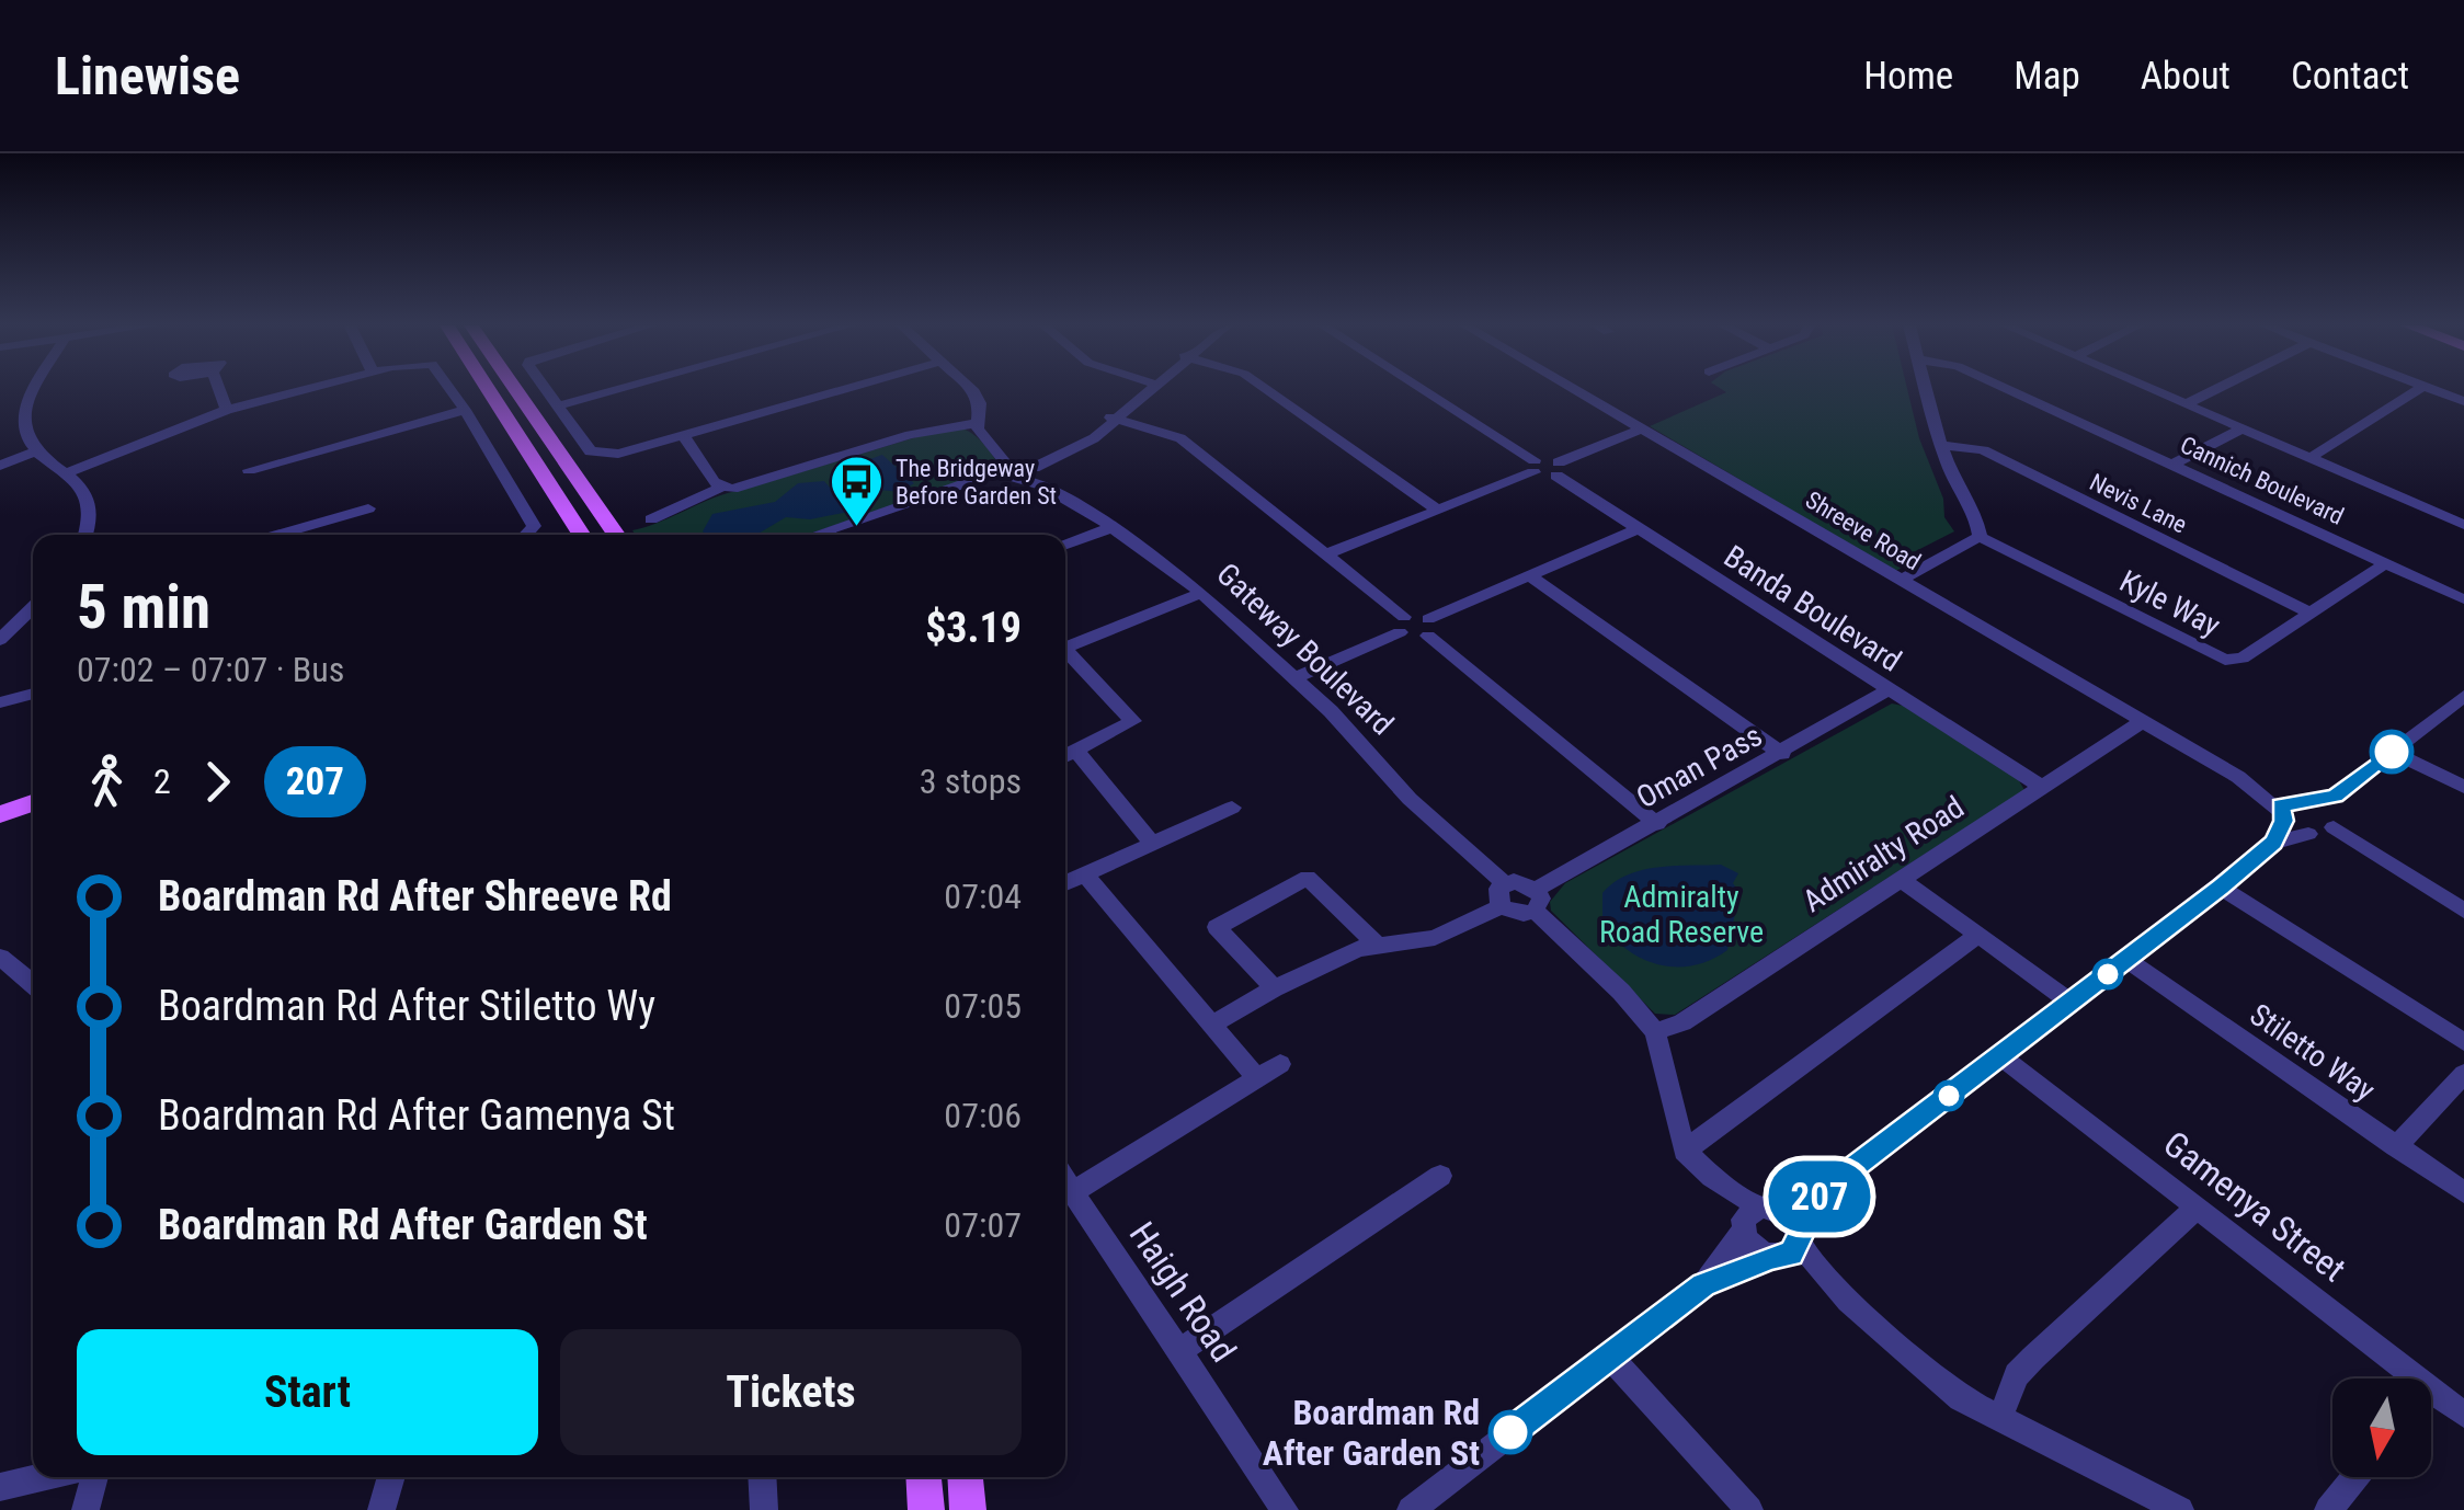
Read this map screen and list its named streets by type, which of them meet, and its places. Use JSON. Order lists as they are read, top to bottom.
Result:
{
  "streets": {
    "street": [
      "Cannich Boulevard",
      "Nevis Lane",
      "Shreeve Road",
      "Kyle Way",
      "Banda Boulevard",
      "Gateway Boulevard",
      "Oman Pass",
      "Admiralty Road",
      "Stiletto Way",
      "Gamenya Street",
      "Haigh Road"
    ]
  },
  "crossings": [
    ["Cannich Boulevard", "Kyle Way"],
    ["Nevis Lane", "Kyle Way"],
    ["Shreeve Road", "Admiralty Road"],
    ["Banda Boulevard", "Oman Pass"],
    ["Banda Boulevard", "Admiralty Road"],
    ["Gateway Boulevard", "Oman Pass"]
  ],
  "parks": ["Admiralty Road Reserve"],
  "places": {
    "bus stop": ["The Bridgeway Before Garden St"],
    "other": ["Boardman Rd After Garden St"]
  },
  "lines": ["bus line 207"],
  "north": "bottom",
  "page": {
    "header": "Linewise",
    "nav": [
      "Home",
      "Map",
      "About",
      "Contact"
    ],
    "on_map": "207",
    "heading": ["5 min", "07:02 – 07:07 · Bus", "$3.19"],
    "legs": ["2", "207", "3 stops"],
    "list": [
      {
        "name": "Boardman Rd After Shreeve Rd",
        "value": "07:04"
      },
      {
        "name": "Boardman Rd After Stiletto Wy",
        "value": "07:05"
      },
      {
        "name": "Boardman Rd After Gamenya St",
        "value": "07:06"
      },
      {
        "name": "Boardman Rd After Garden St",
        "value": "07:07"
      }
    ],
    "buttons": ["Start", "Tickets"]
  }
}
